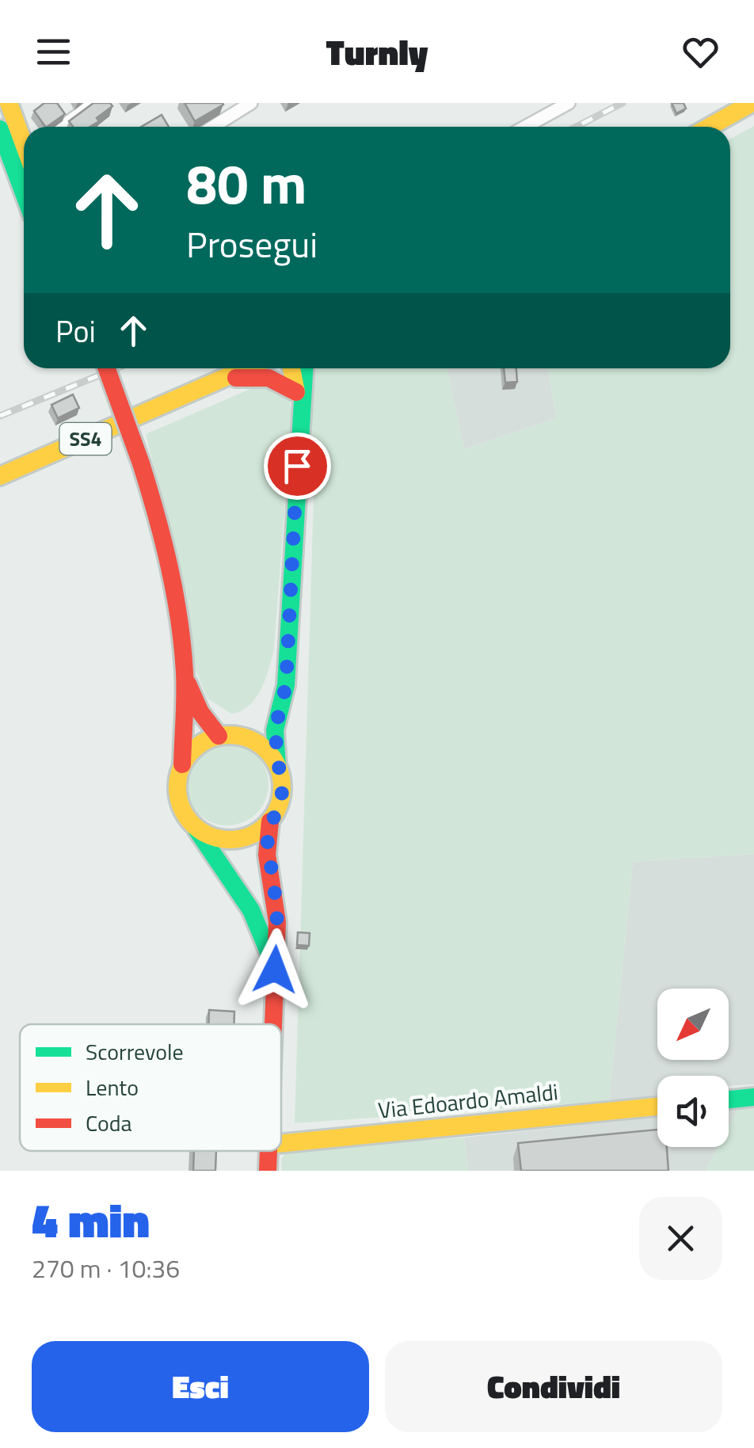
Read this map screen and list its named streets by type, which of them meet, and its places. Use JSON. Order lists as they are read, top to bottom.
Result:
{
  "streets": {
    "main road": ["SS4", "Via Edoardo Amaldi"]
  },
  "legend": ["Scorrevole", "Lento", "Coda"],
  "north": "bottom left",
  "page": {
    "header": "Turnly",
    "turn": ["80 m", "Prosegui"],
    "then": "Poi",
    "heading": ["4 min", "270 m · 10:36"],
    "buttons": ["Esci", "Condividi"]
  }
}
